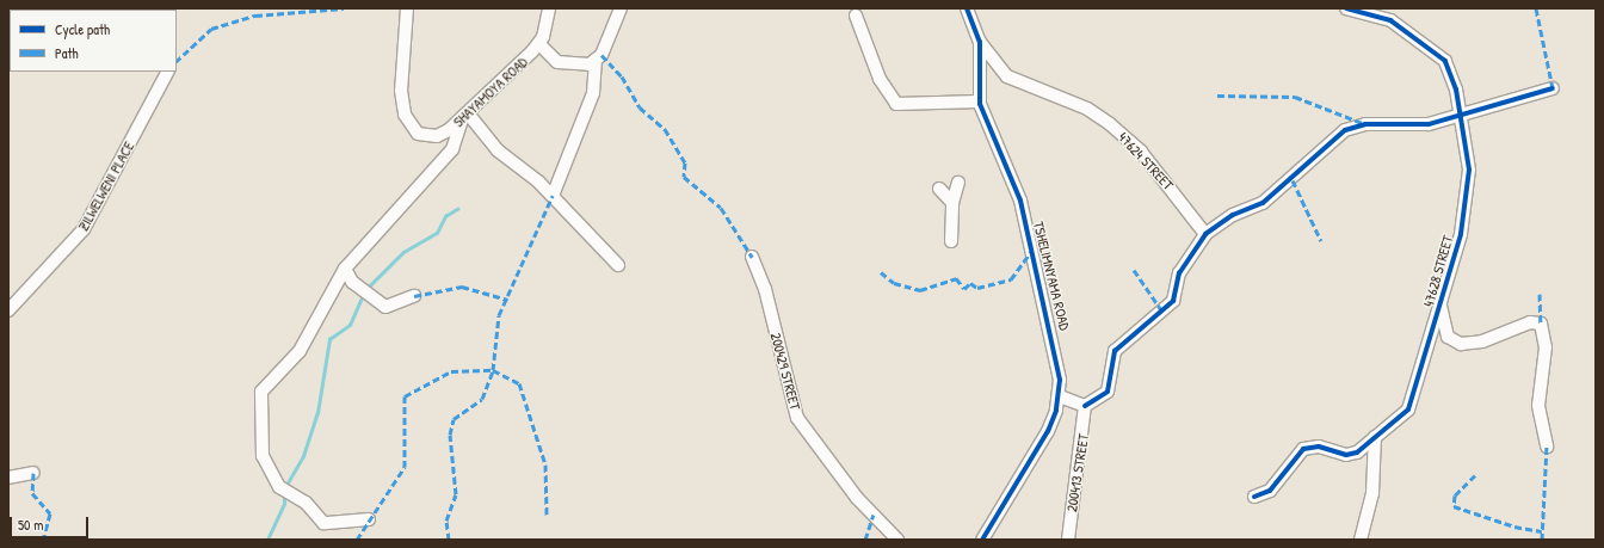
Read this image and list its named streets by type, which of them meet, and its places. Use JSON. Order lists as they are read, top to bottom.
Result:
{
  "streets": {
    "street": [
      "SHAYAMOYA ROAD",
      "47624 STREET",
      "ZILWELWENI PLACE",
      "47628 STREET",
      "TSHELIMNYAMA ROAD",
      "200429 STREET",
      "200413 STREET"
    ]
  },
  "crossings": [
    ["47624 STREET", "TSHELIMNYAMA ROAD"]
  ],
  "legend": ["Cycle path", "Path"],
  "scale_bar": "50 m"
}
